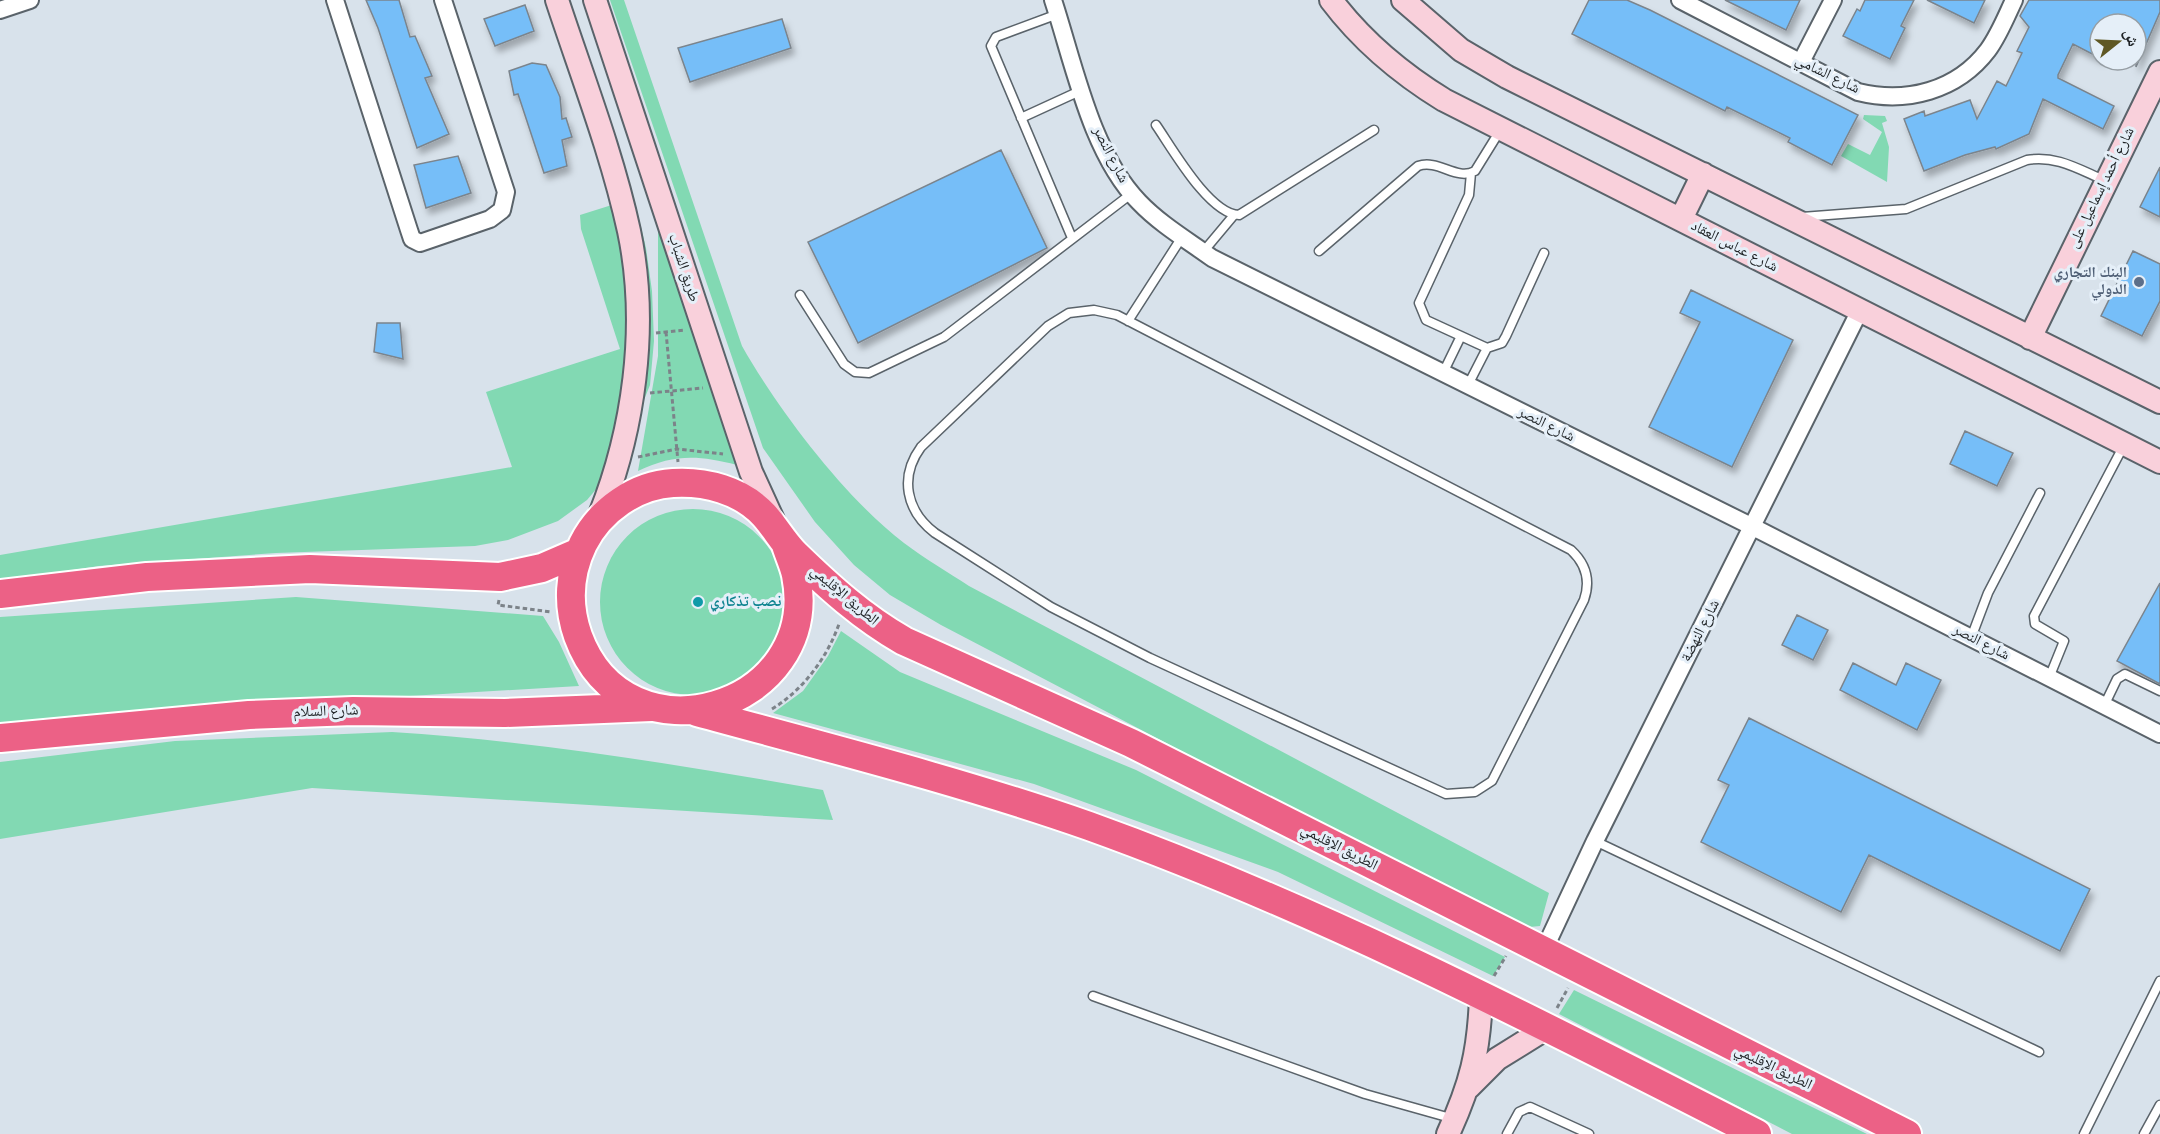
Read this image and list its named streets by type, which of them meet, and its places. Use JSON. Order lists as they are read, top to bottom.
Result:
{
  "streets": {
    "highway": ["الطريق الإقليمي", "شارع السلام"],
    "street": [
      "شارع الشامي",
      "شارع النصر",
      "شارع أحمد إسماعيل على",
      "شارع عباس العقاد",
      "طريق الشباب",
      "شارع النهضة"
    ]
  },
  "crossings": [
    ["شارع النصر", "شارع النهضة"],
    ["شارع عباس العقاد", "شارع النهضة"],
    ["طريق الشباب", "الطريق الإقليمي"],
    ["الطريق الإقليمي", "شارع النهضة"]
  ],
  "places": ["البنك التجاري الدولي", "نصب تذكاري"],
  "north": "right"
}
